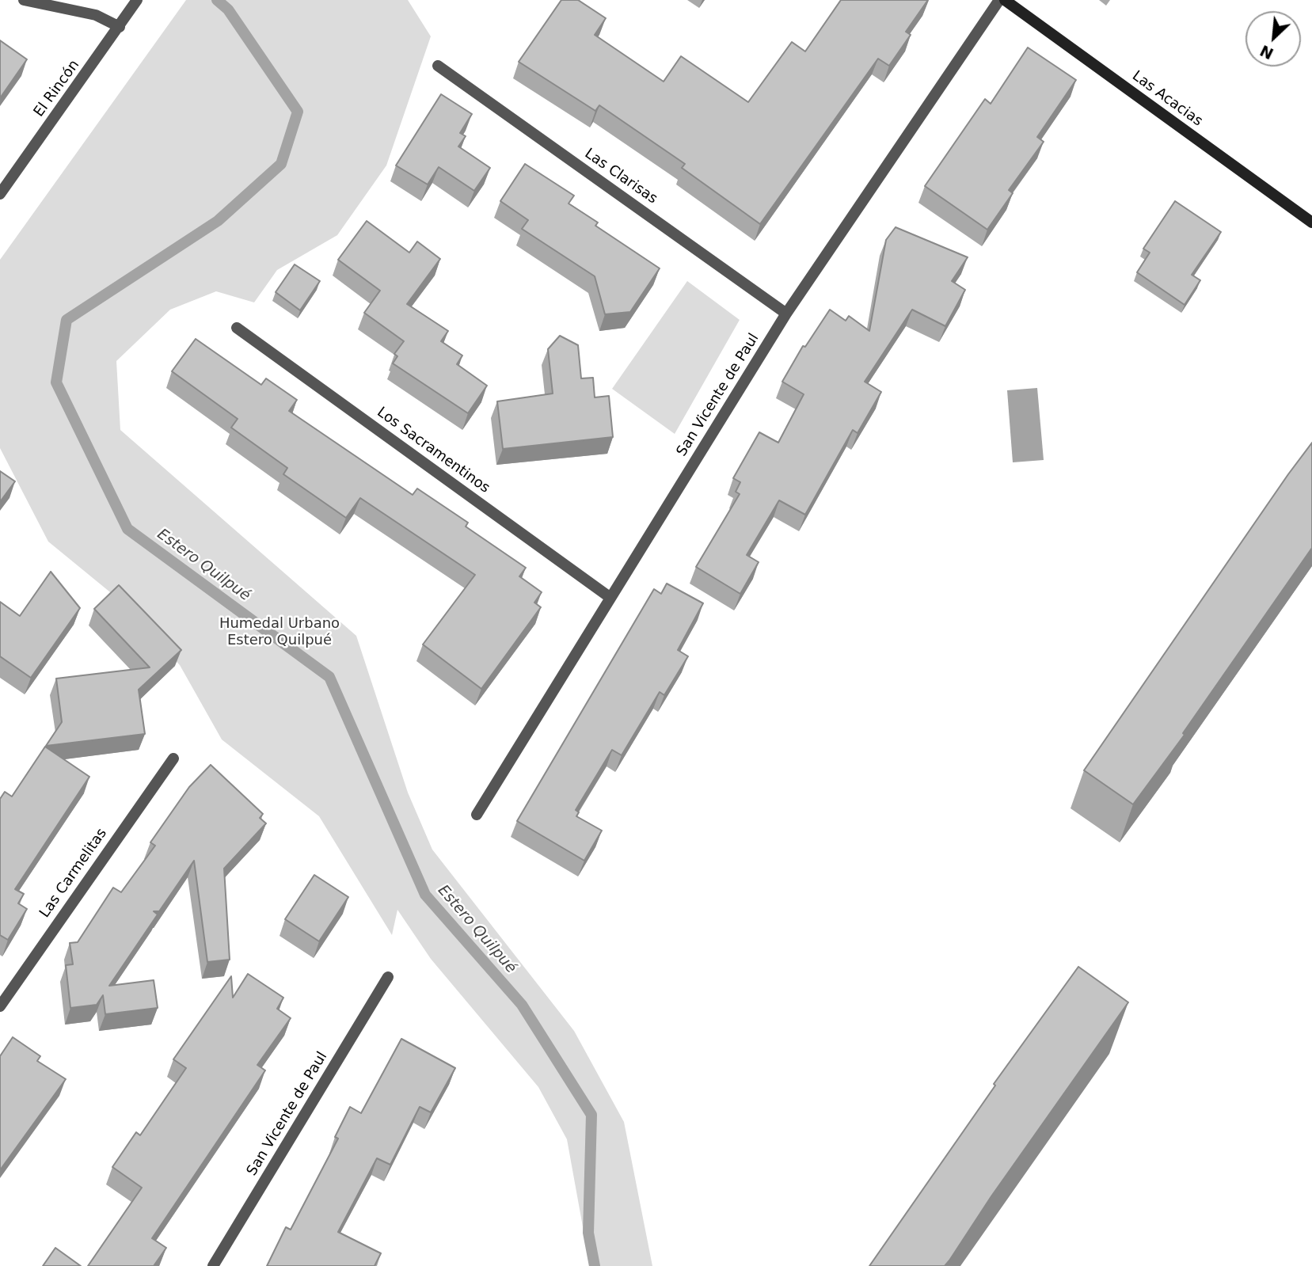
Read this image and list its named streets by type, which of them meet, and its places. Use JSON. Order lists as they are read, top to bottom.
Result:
{
  "streets": {
    "street": [
      "El Rincón",
      "Las Acacias",
      "Las Clarisas",
      "San Vicente de Paul",
      "Los Sacramentinos",
      "Las Carmelitas"
    ]
  },
  "crossings": [
    ["Las Clarisas", "San Vicente de Paul"],
    ["San Vicente de Paul", "Los Sacramentinos"]
  ],
  "water": ["Estero Quilpué"],
  "parks": ["Humedal Urbano Estero Quilpué"],
  "north": "bottom left"
}
